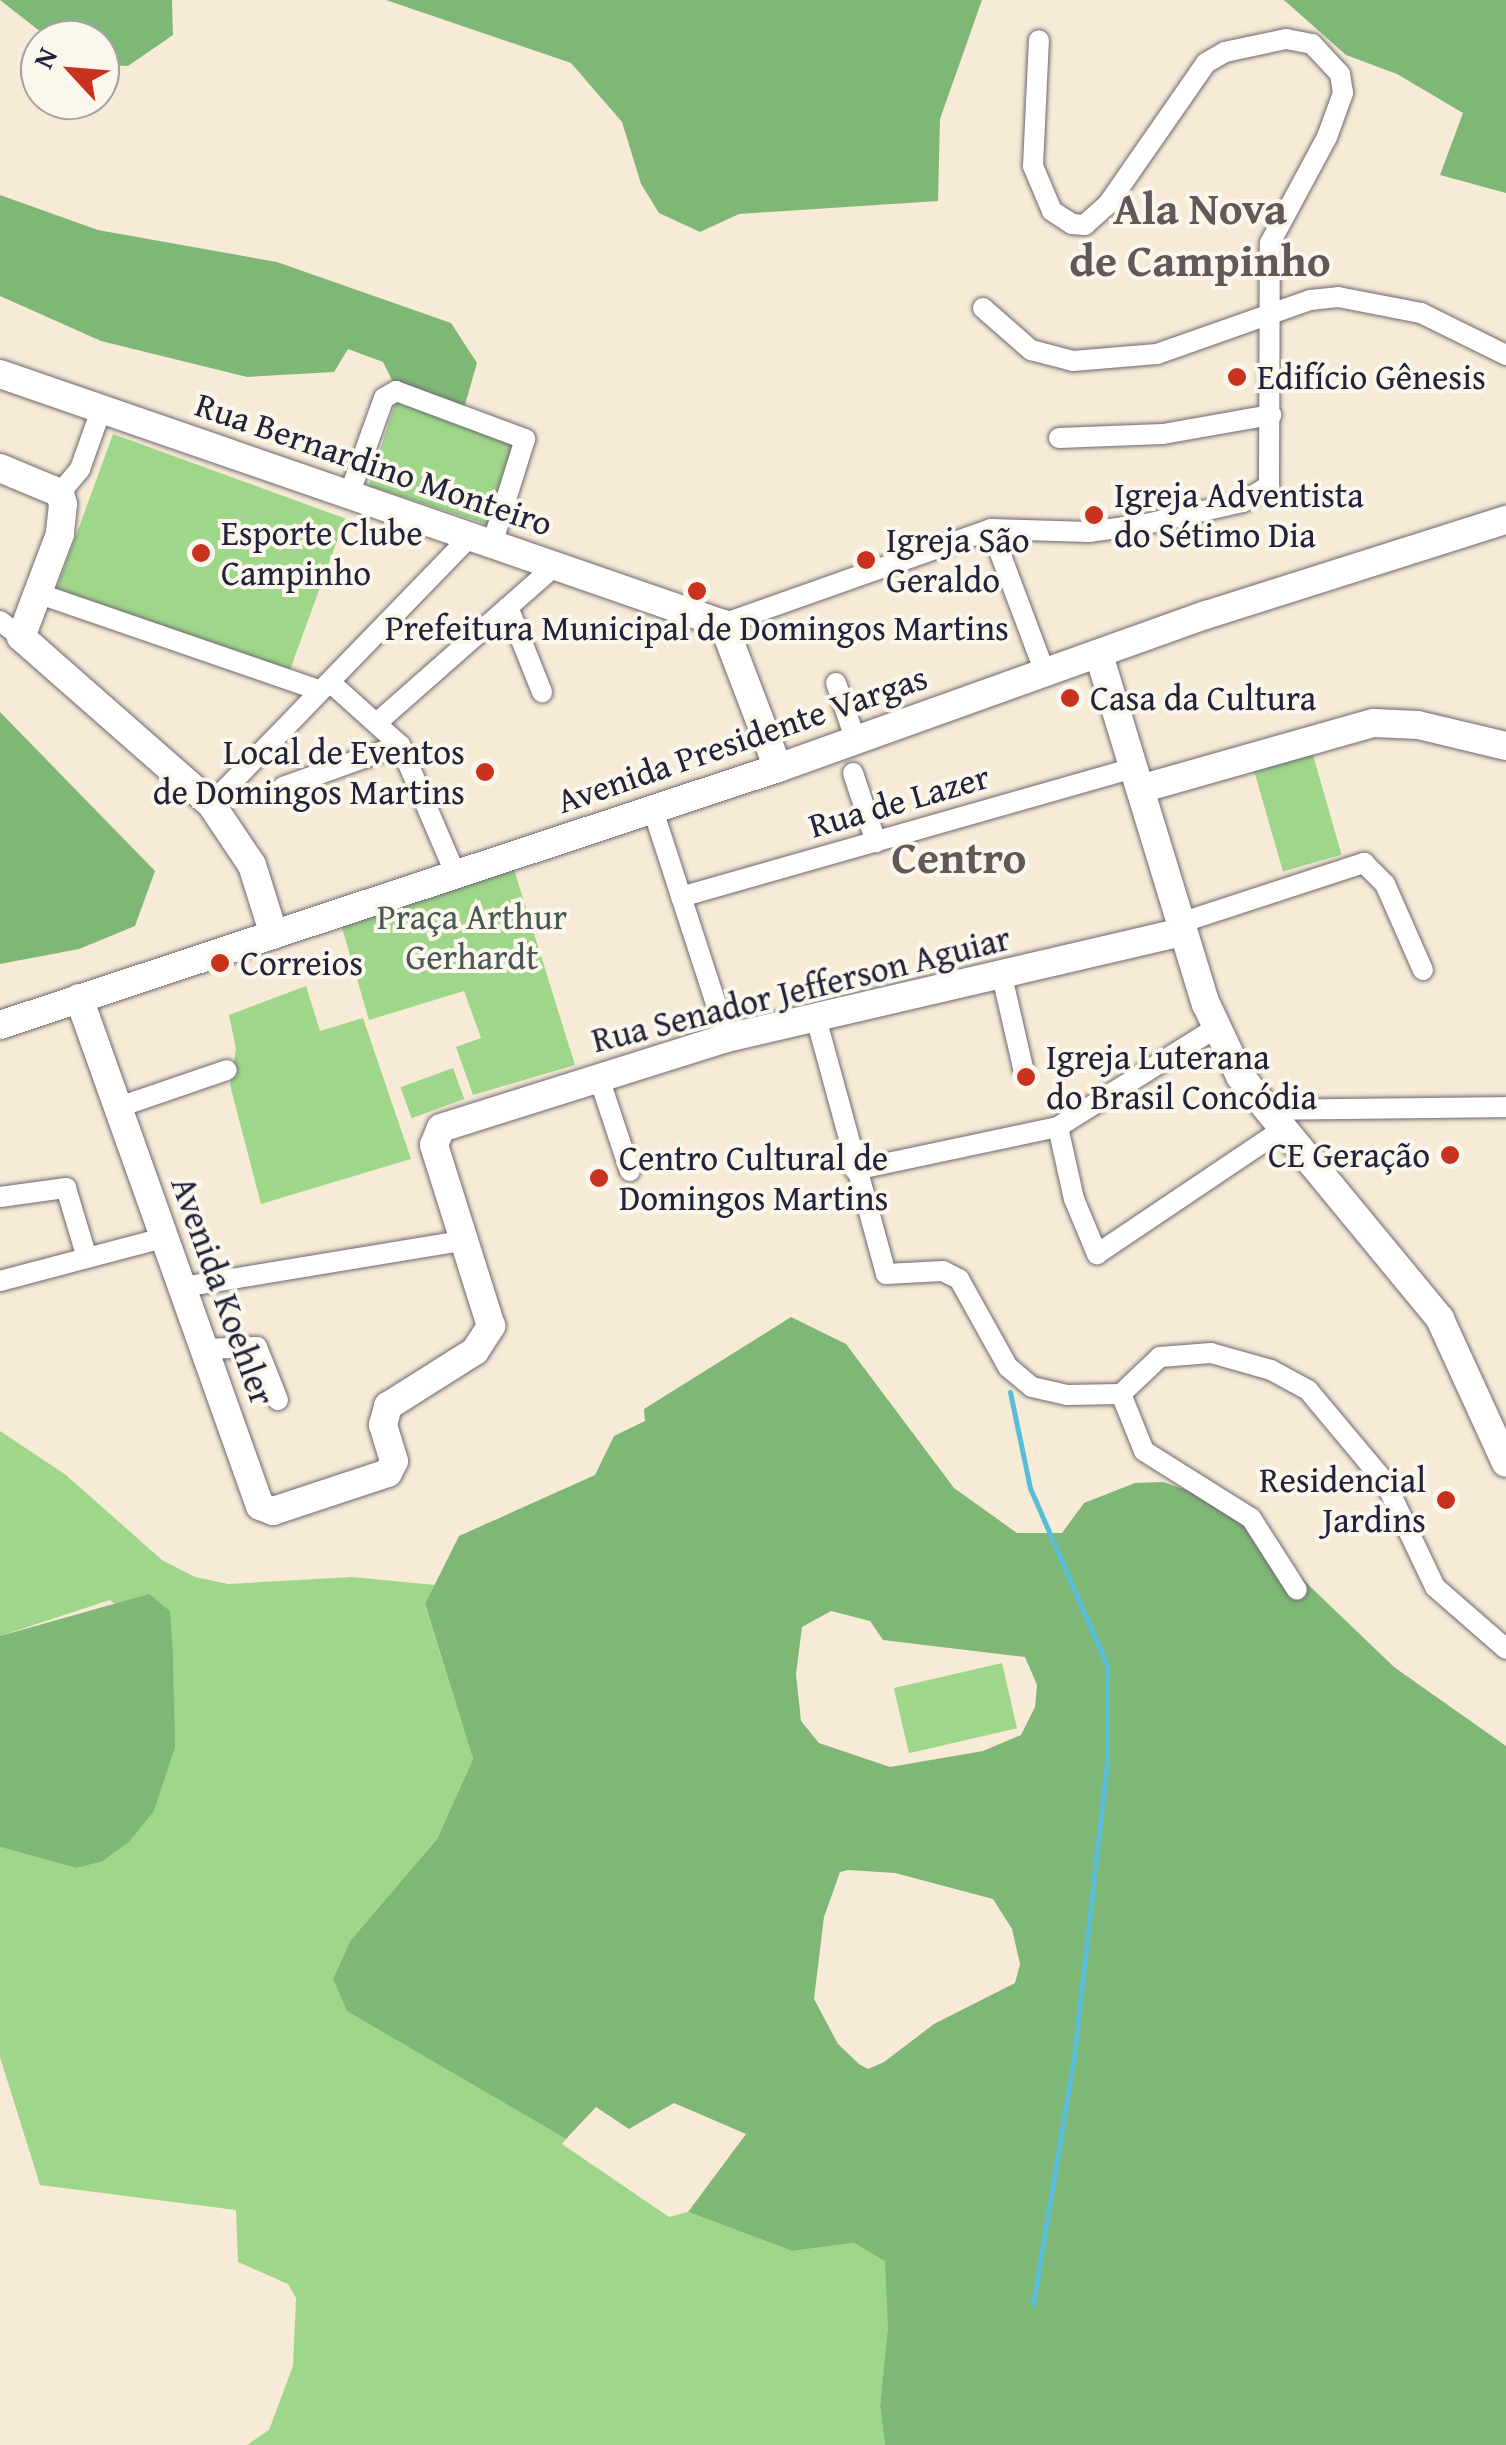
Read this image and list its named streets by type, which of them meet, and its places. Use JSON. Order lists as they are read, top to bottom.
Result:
{
  "streets": {
    "main road": [
      "Rua Bernardino Monteiro",
      "Avenida Presidente Vargas",
      "Rua Senador Jefferson Aguiar",
      "Avenida Koehler"
    ],
    "street": ["Rua de Lazer"]
  },
  "crossings": [
    ["Avenida Presidente Vargas", "Avenida Koehler"],
    ["Rua Senador Jefferson Aguiar", "Avenida Koehler"]
  ],
  "districts": ["Ala Nova de Campinho", "Centro"],
  "parks": ["Praça Arthur Gerhardt"],
  "places": [
    "Edifício Gênesis",
    "Igreja Adventista do Sétimo Dia",
    "Esporte Clube Campinho",
    "Igreja São Geraldo",
    "Prefeitura Municipal de Domingos Martins",
    "Casa da Cultura",
    "Local de Eventos de Domingos Martins",
    "Correios",
    "Igreja Luterana do Brasil Concódia",
    "CE Geração",
    "Centro Cultural de Domingos Martins",
    "Residencial Jardins"
  ],
  "north": "top left"
}
